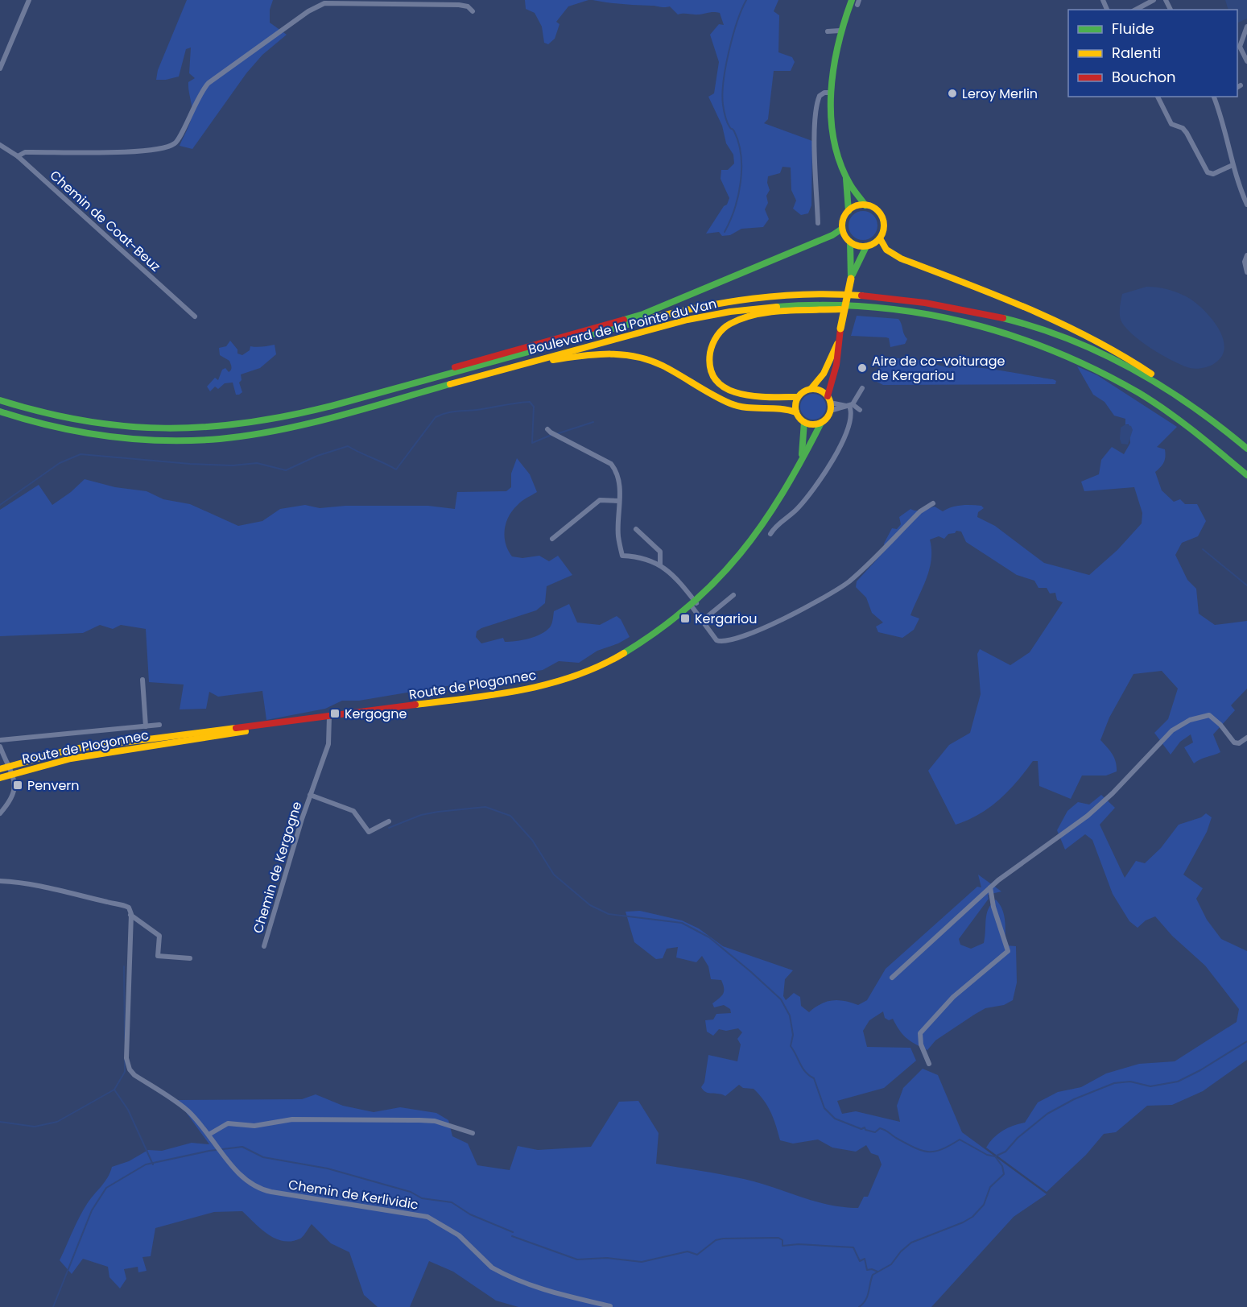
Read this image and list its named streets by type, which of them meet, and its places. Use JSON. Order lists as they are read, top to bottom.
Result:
{
  "streets": {
    "main road": ["Boulevard de la Pointe du Van", "Route de Plogonnec"],
    "street": ["Chemin de Coat-Beuz", "Chemin de Kergogne", "Chemin de Kerlividic"]
  },
  "crossings": [
    ["Route de Plogonnec", "Chemin de Kergogne"]
  ],
  "places": {
    "other": ["Leroy Merlin", "Aire de co-voiturage de Kergariou"],
    "transit": ["Kergariou", "Kergogne", "Penvern"]
  },
  "legend": ["Fluide", "Ralenti", "Bouchon"]
}
